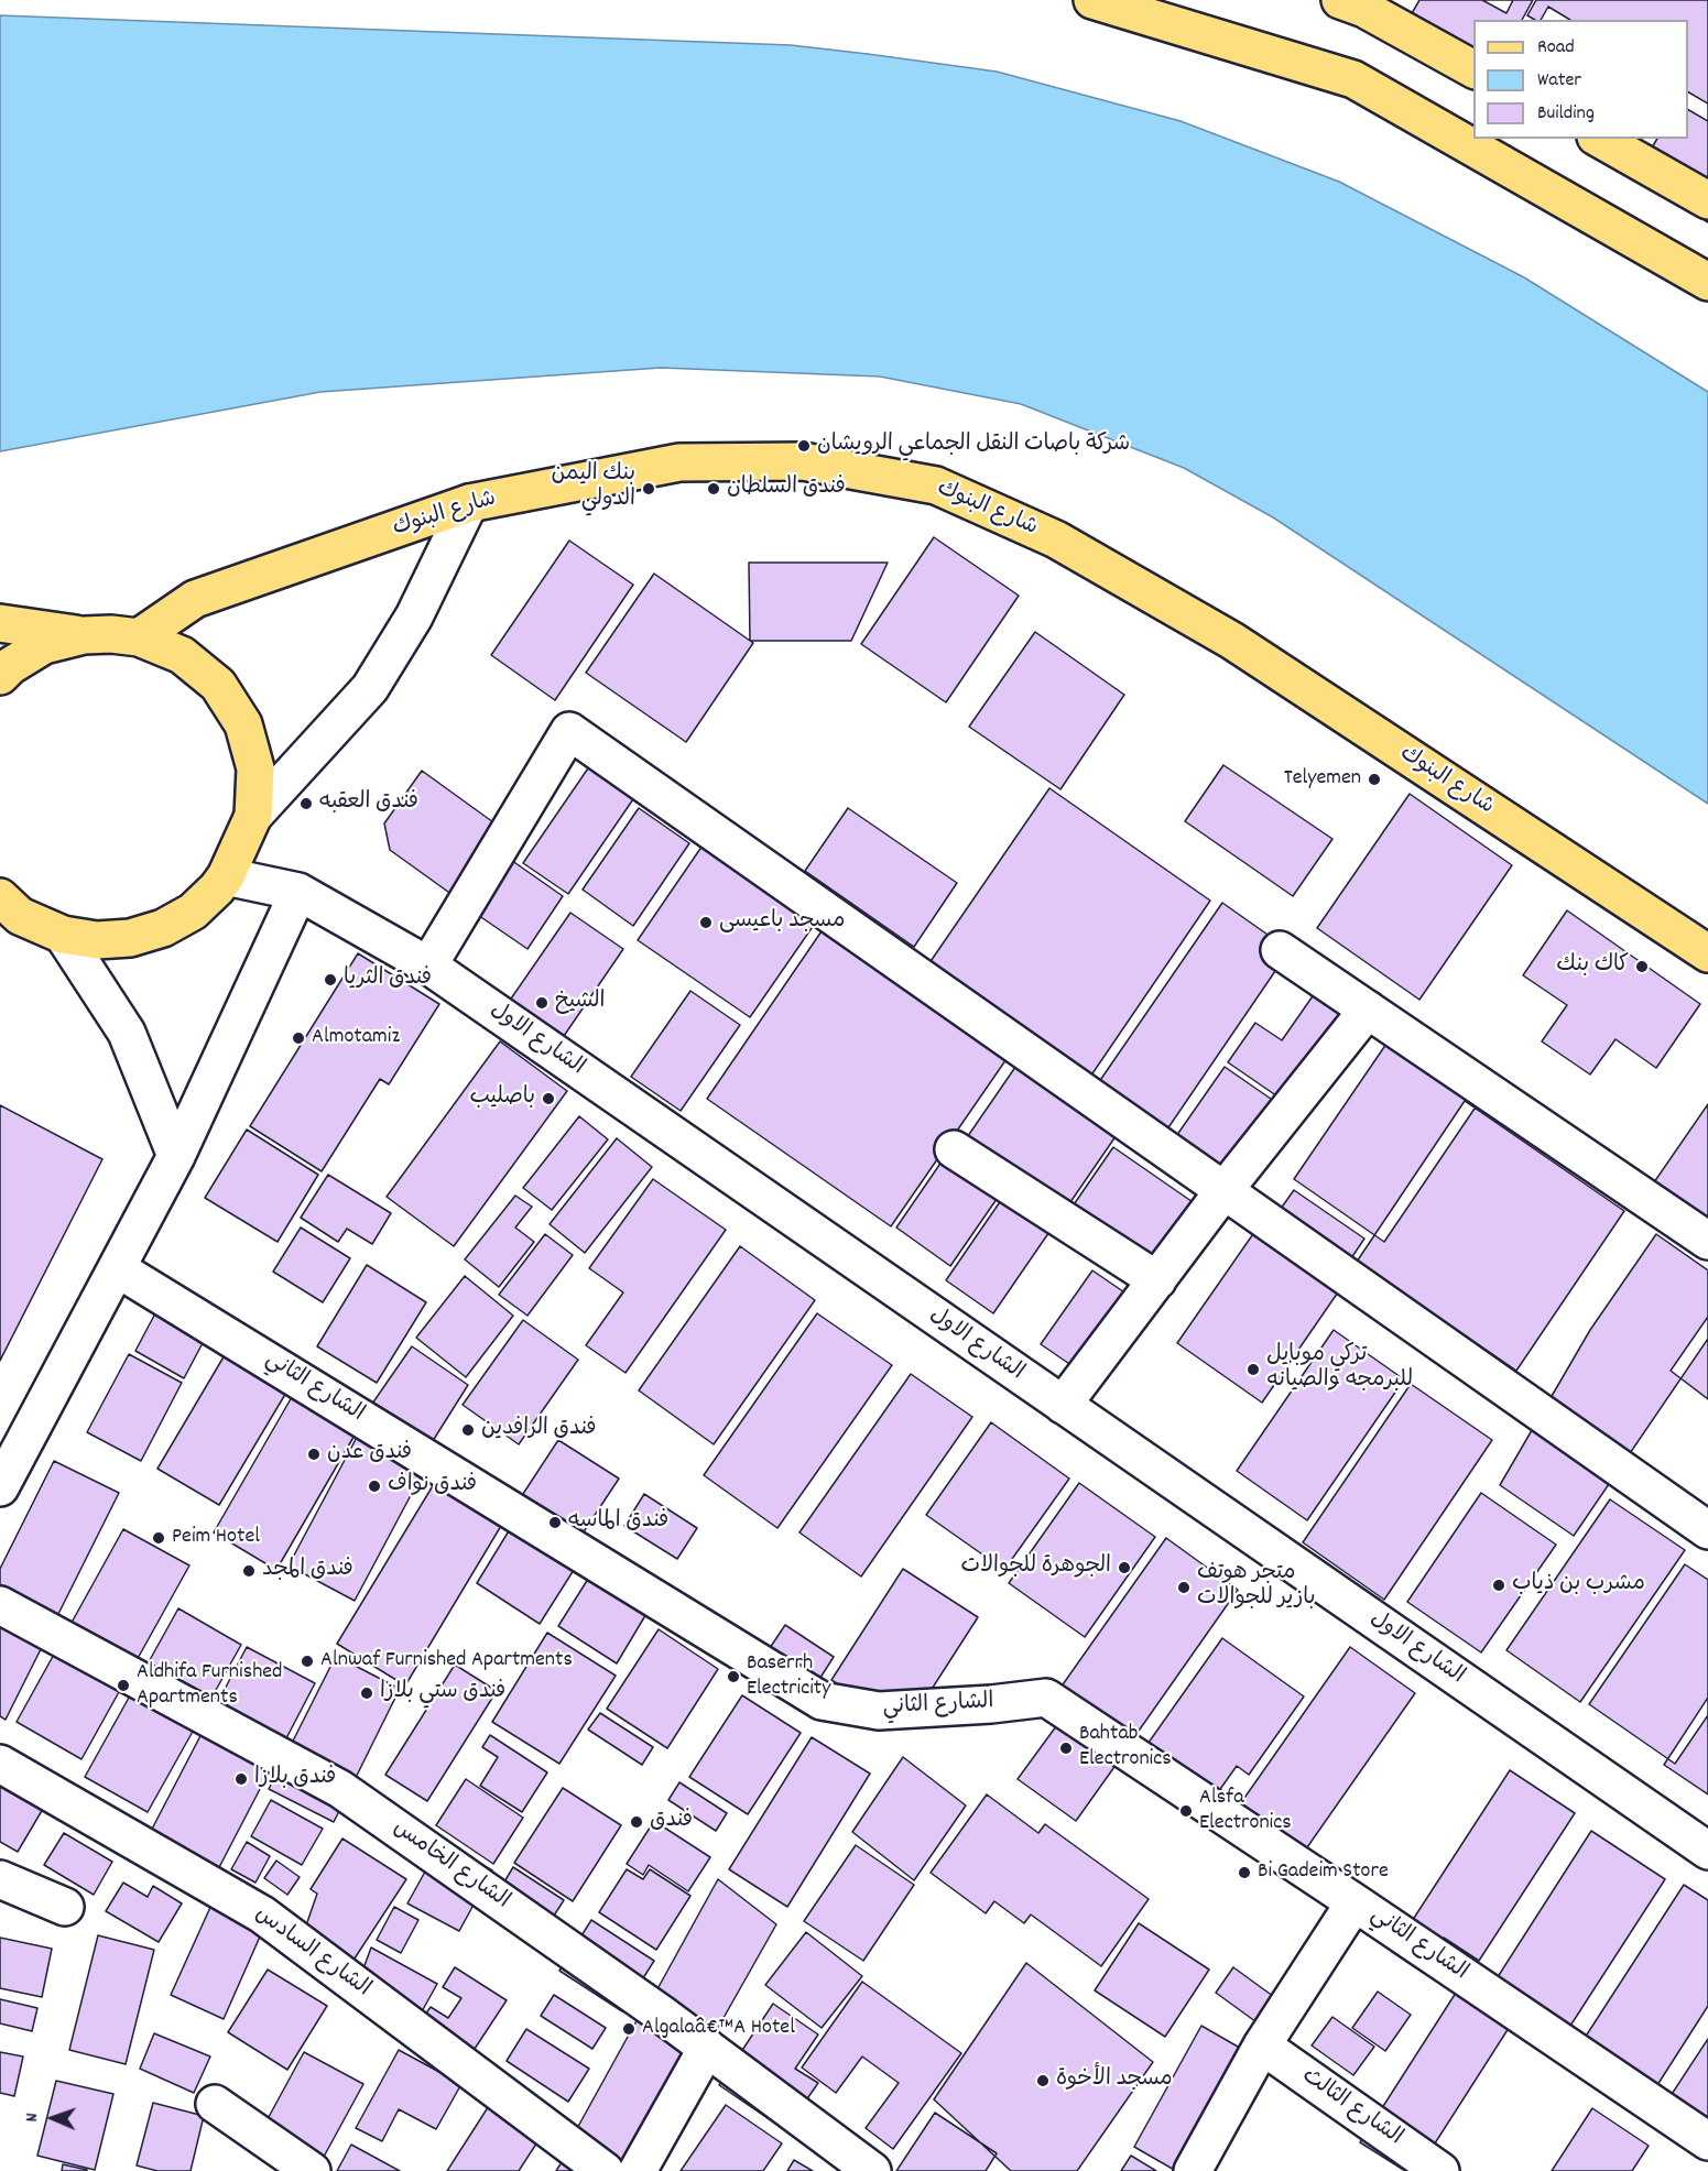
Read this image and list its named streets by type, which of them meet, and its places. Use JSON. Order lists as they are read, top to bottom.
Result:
{
  "streets": {
    "main road": ["شارع البنوك"],
    "street": [
      "الشارع الاول",
      "الشارع الثاني",
      "الشارع الخامس",
      "الشارع السادس",
      "الشارع الثالث"
    ]
  },
  "places": [
    "شركة باصات النقل الجماعي الرويشان",
    "بنك اليمن الدولي",
    "فندق السلطان",
    "Telyemen",
    "فندق العقبه",
    "مسجد باعيسى",
    "كاك بنك",
    "فندق الثريا",
    "الشيخ",
    "Almotamiz",
    "باصليب",
    "تركي موبايل للبرمجه والصيانه",
    "فندق الرافدين",
    "فندق عدن",
    "فندق نواف",
    "فندق الماسه",
    "Peim Hotel",
    "الجوهرة للجوالات",
    "فندق المجد",
    "مشرب بن ذياب",
    "متجر هوتف بازير للجوالات",
    "Alnwaf Furnished Apartments",
    "Baserrh Electricity",
    "Aldhifa Furnished Apartments",
    "فندق ستي بلازا",
    "Bahtab Electronics",
    "فندق بلازا",
    "Alsfa Electronics",
    "فندق",
    "Bi Gadeim Store",
    "Algalaâ€™A Hotel",
    "مسجد الأخوة"
  ],
  "legend": ["Road", "Water", "Building"],
  "north": "left"
}
